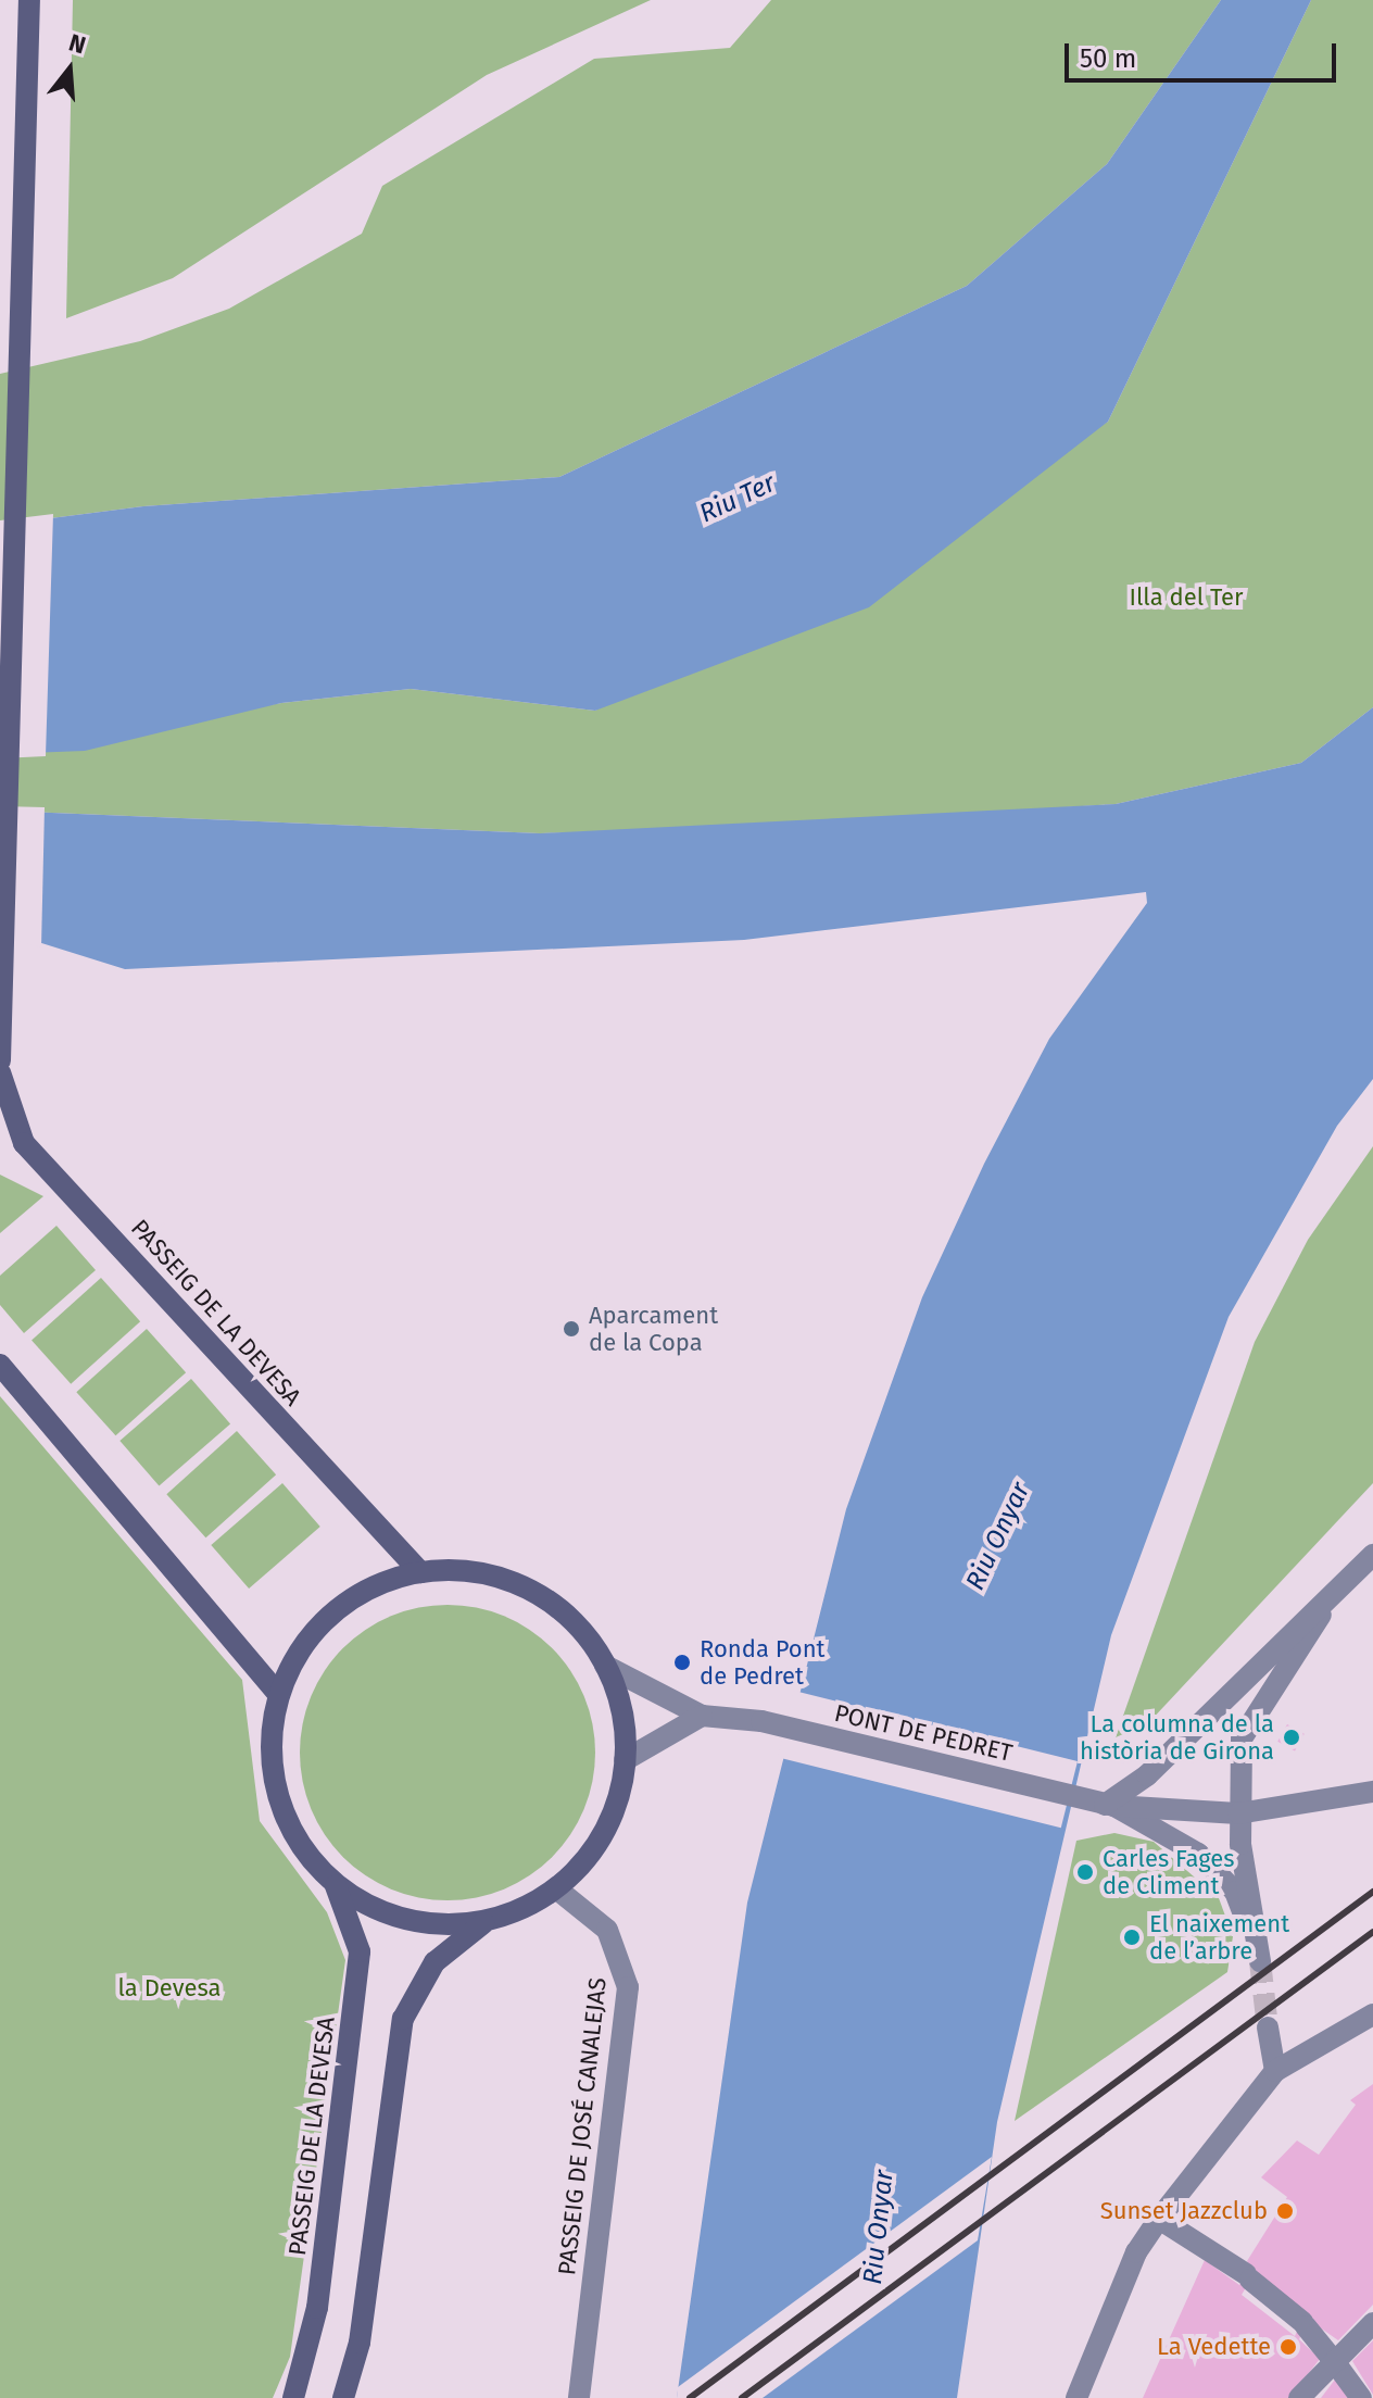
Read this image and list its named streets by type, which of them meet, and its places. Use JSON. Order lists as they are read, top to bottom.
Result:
{
  "streets": {
    "main road": ["PASSEIG DE LA DEVESA"],
    "street": ["PONT DE PEDRET", "PASSEIG DE JOSÉ CANALEJAS"]
  },
  "water": ["Riu Ter", "Riu Onyar"],
  "parks": ["Illa del Ter", "la Devesa"],
  "places": [
    "Aparcament de la Copa",
    "Ronda Pont de Pedret",
    "La columna de la història de Girona",
    "Carles Fages de Climent",
    "El naixement de l’arbre",
    "Sunset Jazzclub",
    "La Vedette"
  ],
  "scale_bar": "50 m",
  "north": "top"
}
